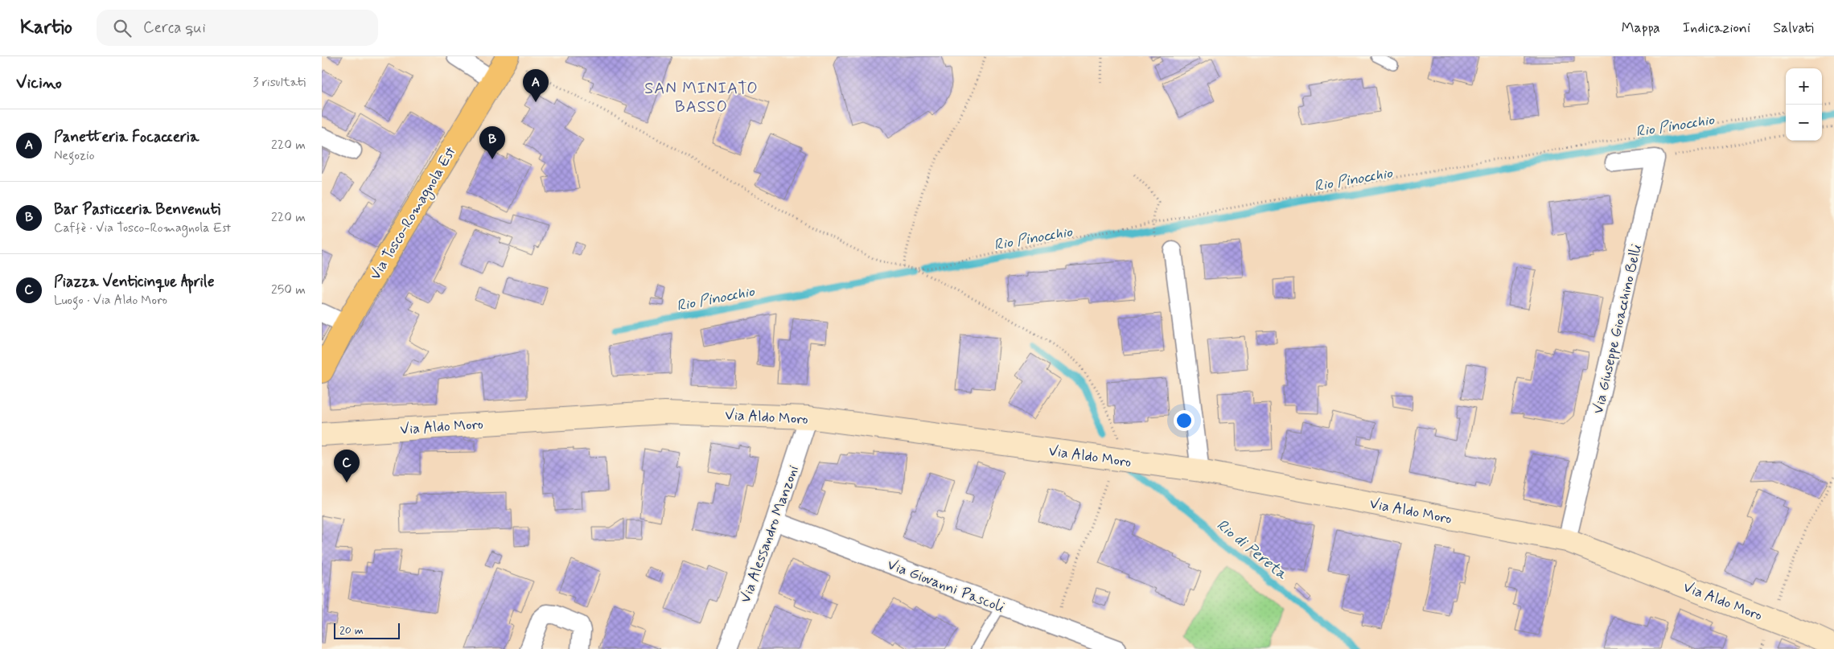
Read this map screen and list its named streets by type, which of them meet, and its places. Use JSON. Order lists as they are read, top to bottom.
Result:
{
  "streets": {
    "main road": ["Via Tosco-Romagnola Est", "Via Aldo Moro"],
    "street": ["Via Giuseppe Gioacchino Belli", "Via Alessandro Manzoni", "Via Giovanni Pascoli"]
  },
  "crossings": [
    ["Via Giuseppe Gioacchino Belli", "Via Aldo Moro"],
    ["Via Aldo Moro", "Via Alessandro Manzoni"],
    ["Via Alessandro Manzoni", "Via Giovanni Pascoli"]
  ],
  "districts": ["SAN MINIATO BASSO"],
  "water": ["Rio Pinocchio", "Rio di Pereta"],
  "scale_bar": "20 m",
  "page": {
    "header": "Kartio",
    "search": "Cerca qui",
    "nav": ["Mappa", "Indicazioni", "Salvati"],
    "heading": ["Vicino", "3 risultati"],
    "map_buttons": ["+", "−"],
    "pins": ["A", "B", "C"],
    "list": [
      {
        "mark": "A",
        "name": "Panetteria Focacceria",
        "note": "Negozio",
        "value": "220 m"
      },
      {
        "mark": "B",
        "name": "Bar Pasticceria Benvenuti",
        "note": "Caffè · Via Tosco-Romagnola Est",
        "value": "220 m"
      },
      {
        "mark": "C",
        "name": "Piazza Venticinque Aprile",
        "note": "Luogo · Via Aldo Moro",
        "value": "250 m"
      }
    ],
    "scale": "20 m"
  }
}
